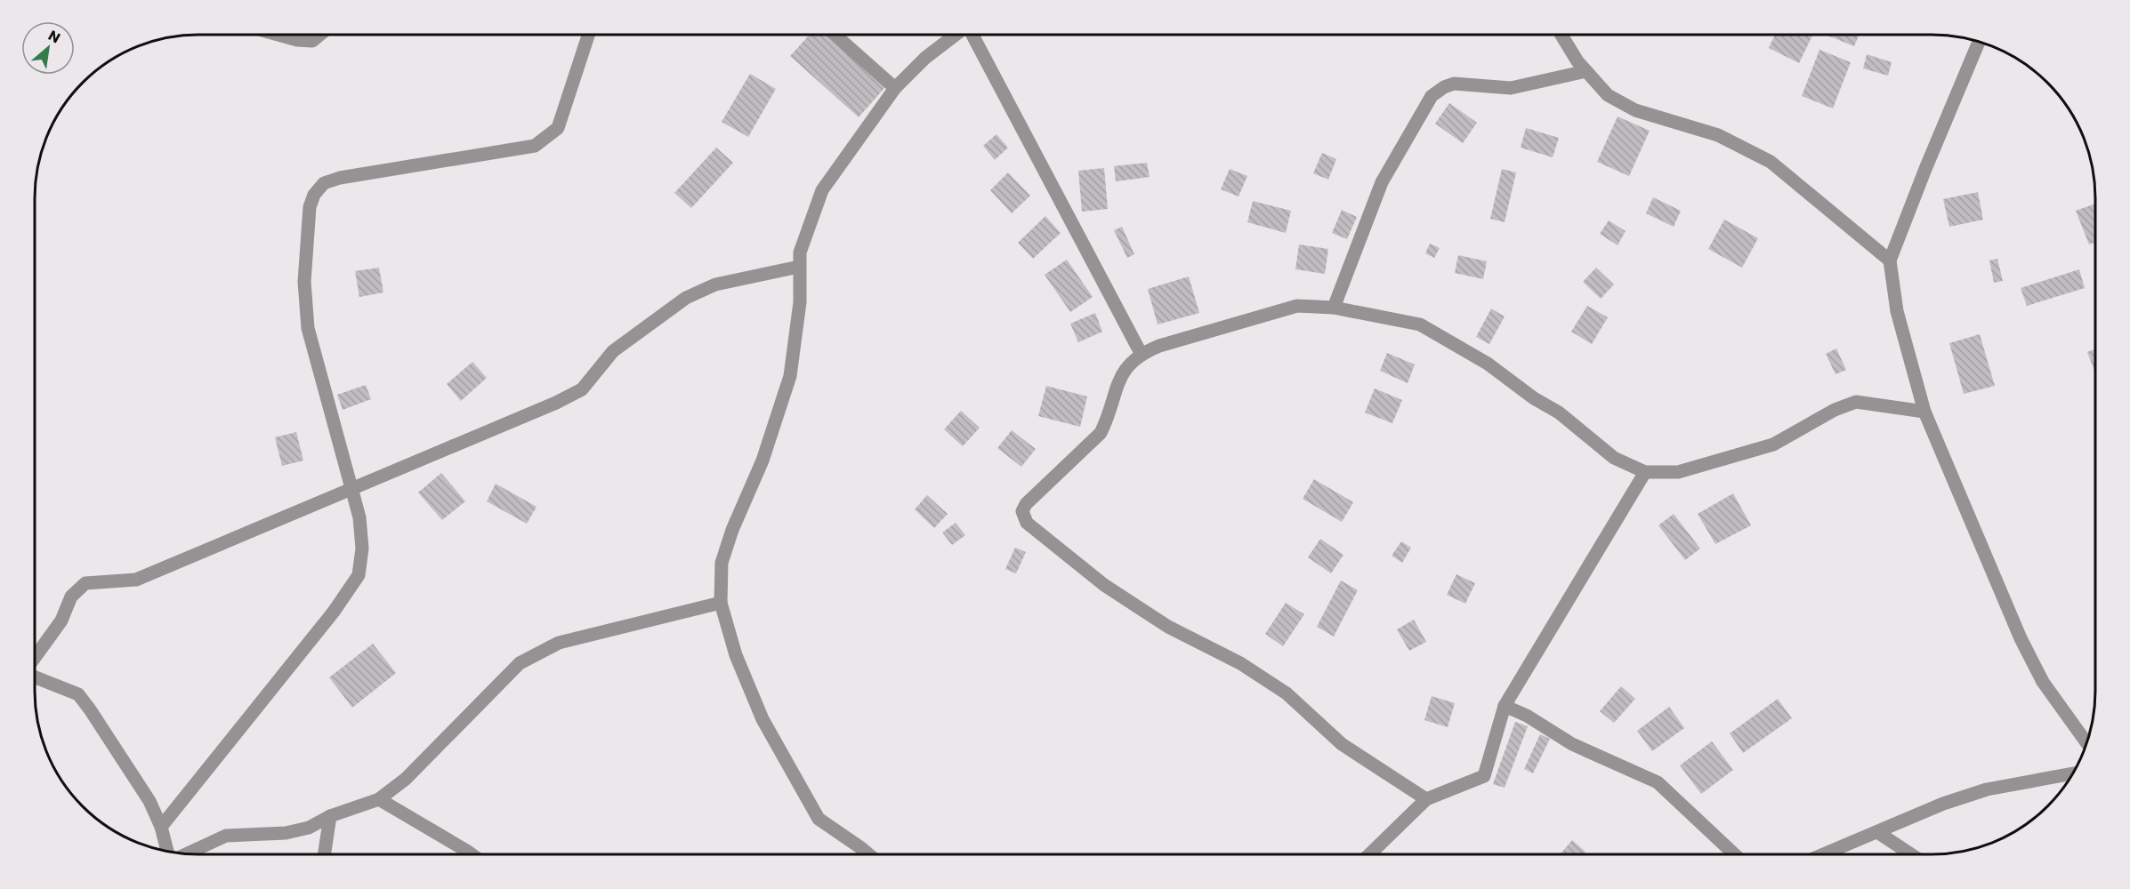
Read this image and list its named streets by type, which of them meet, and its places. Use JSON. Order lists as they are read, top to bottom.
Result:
{
  "north": "top right"
}
